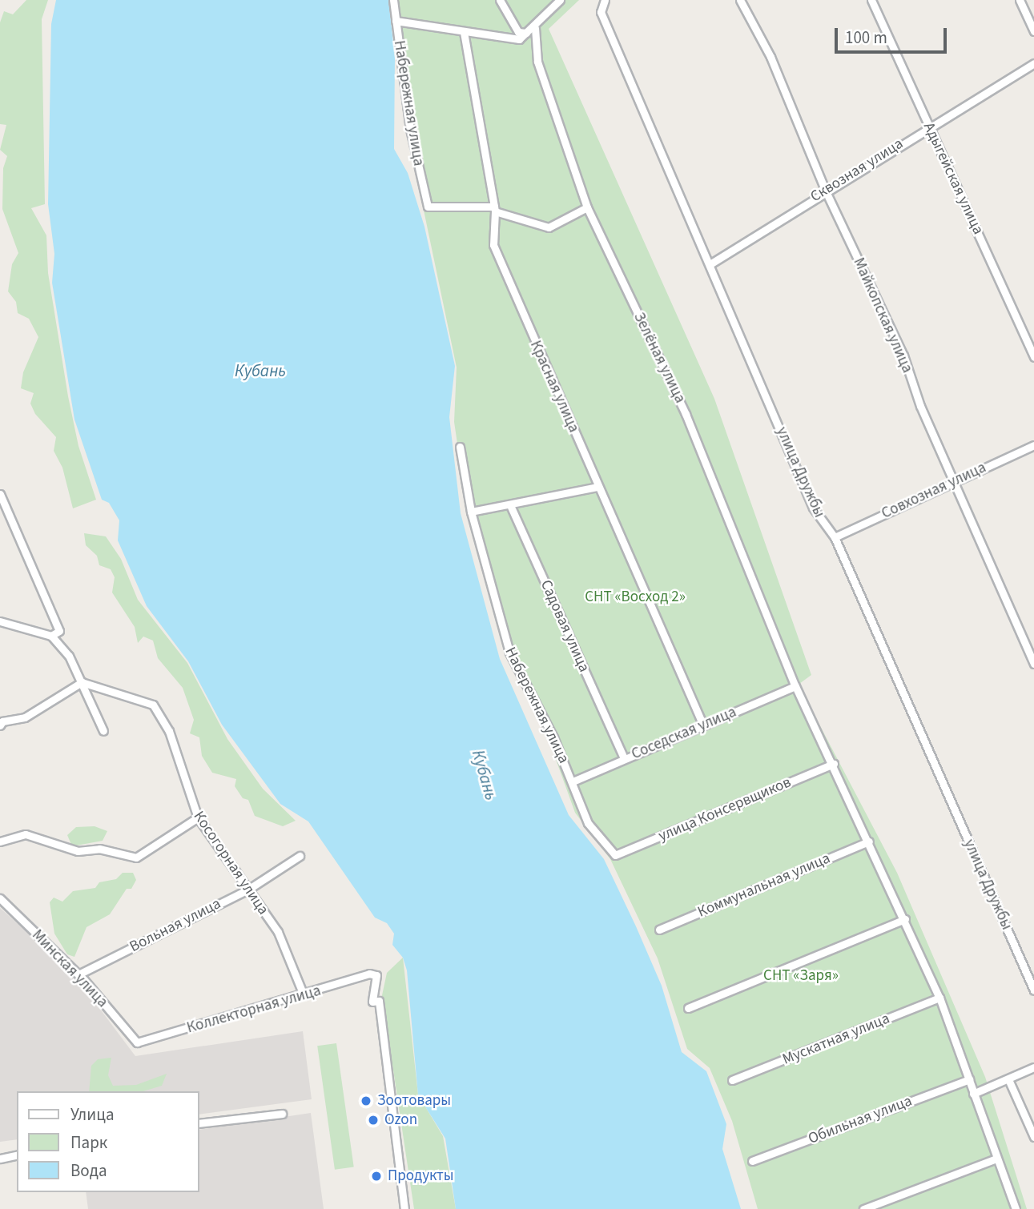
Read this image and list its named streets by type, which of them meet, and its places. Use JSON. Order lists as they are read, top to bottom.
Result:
{
  "streets": {
    "street": [
      "Набережная улица",
      "Сквозная улица",
      "Адыгейская улица",
      "Майкопская улица",
      "Зелёная улица",
      "Красная улица",
      "улица Дружбы",
      "Совхозная улица",
      "Садовая улица",
      "Соседская улица",
      "улица Консервщиков",
      "Косогорная улица",
      "Коммунальная улица",
      "Вольная улица",
      "Минская улица",
      "Коллекторная улица",
      "Мускатная улица",
      "Обильная улица"
    ]
  },
  "crossings": [
    ["Набережная улица", "Красная улица"],
    ["Набережная улица", "Соседская улица"],
    ["Набережная улица", "улица Консервщиков"],
    ["Сквозная улица", "Адыгейская улица"],
    ["Сквозная улица", "Майкопская улица"],
    ["Сквозная улица", "улица Дружбы"],
    ["Майкопская улица", "Совхозная улица"],
    ["Зелёная улица", "Соседская улица"],
    ["Зелёная улица", "улица Консервщиков"],
    ["Зелёная улица", "Коммунальная улица"],
    ["Зелёная улица", "Мускатная улица"],
    ["Зелёная улица", "Обильная улица"],
    ["Красная улица", "Соседская улица"],
    ["улица Дружбы", "Совхозная улица"],
    ["Садовая улица", "Соседская улица"],
    ["Косогорная улица", "Вольная улица"],
    ["Косогорная улица", "Коллекторная улица"],
    ["Вольная улица", "Минская улица"],
    ["Минская улица", "Коллекторная улица"]
  ],
  "water": ["Кубань"],
  "parks": ["СНТ «Восход 2»", "СНТ «Заря»"],
  "places": ["Зоотовары", "Ozon", "Продукты"],
  "legend": ["Улица", "Парк", "Вода"],
  "scale_bar": "100 m"
}
